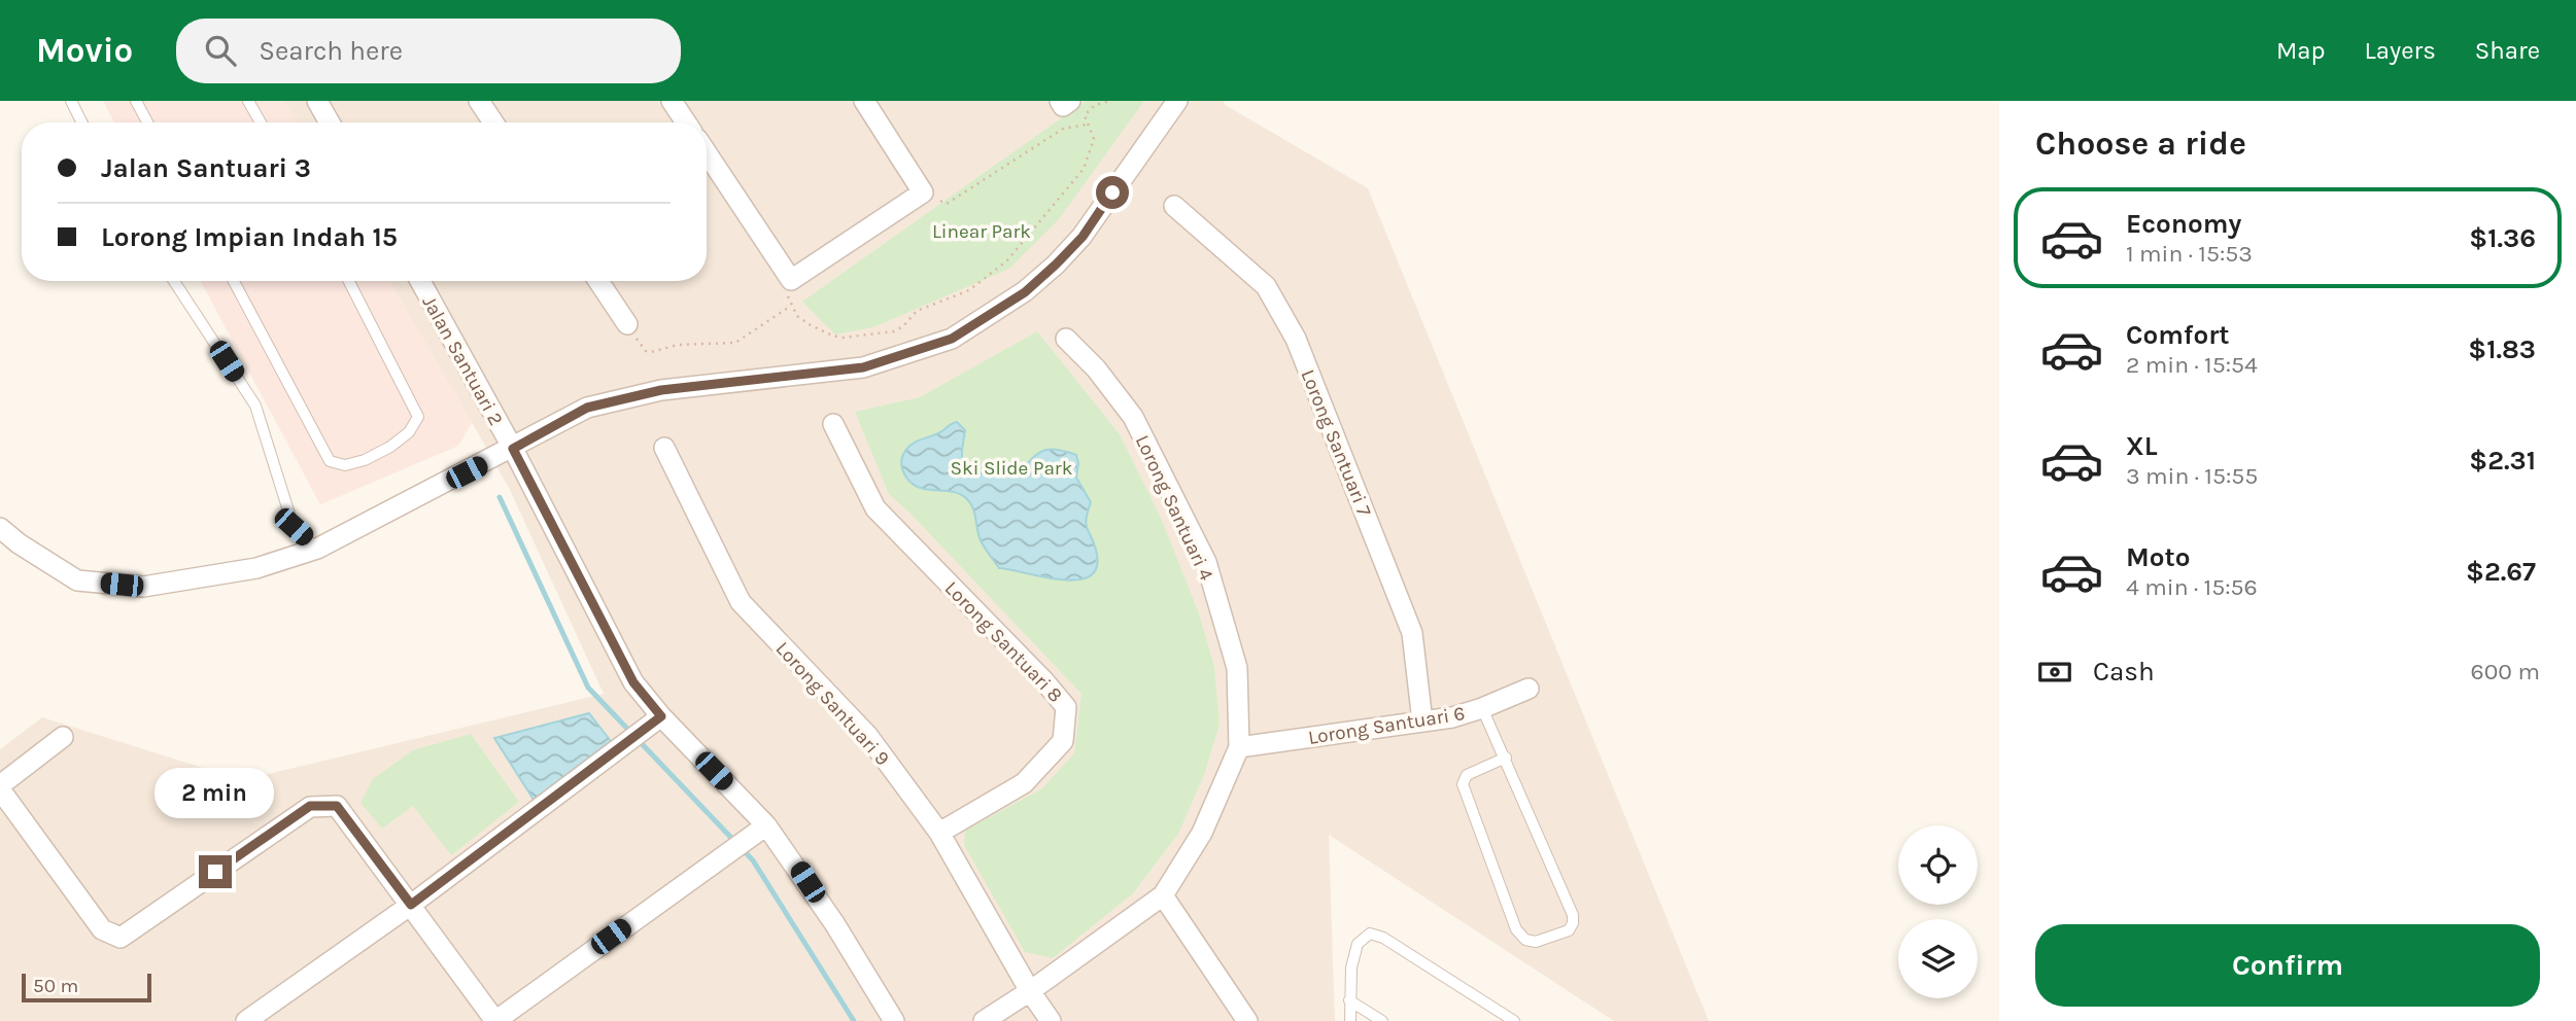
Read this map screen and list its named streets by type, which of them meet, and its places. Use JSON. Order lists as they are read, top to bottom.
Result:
{
  "streets": {
    "street": [
      "Jalan Santuari 2",
      "Lorong Santuari 7",
      "Lorong Santuari 4",
      "Lorong Santuari 8",
      "Lorong Santuari 9",
      "Lorong Santuari 6"
    ]
  },
  "crossings": [
    ["Lorong Santuari 7", "Lorong Santuari 6"],
    ["Lorong Santuari 4", "Lorong Santuari 9"],
    ["Lorong Santuari 4", "Lorong Santuari 6"],
    ["Lorong Santuari 8", "Lorong Santuari 9"]
  ],
  "parks": ["Linear Park", "Ski Slide Park"],
  "scale_bar": "50 m",
  "page": {
    "header": "Movio",
    "search": "Search here",
    "nav": ["Map", "Layers", "Share"],
    "heading": "Choose a ride",
    "banner": ["Jalan Santuari 3", "Lorong Impian Indah 15"],
    "list": [
      {
        "name": "Economy",
        "note": "1 min · 15:53",
        "value": "$1.36"
      },
      {
        "name": "Comfort",
        "note": "2 min · 15:54",
        "value": "$1.83"
      },
      {
        "name": "XL",
        "note": "3 min · 15:55",
        "value": "$2.31"
      },
      {
        "name": "Moto",
        "note": "4 min · 15:56",
        "value": "$2.67"
      }
    ],
    "pay": ["Cash", "600 m"],
    "bubble": "2 min",
    "buttons": "Confirm",
    "scale": "50 m"
  }
}
